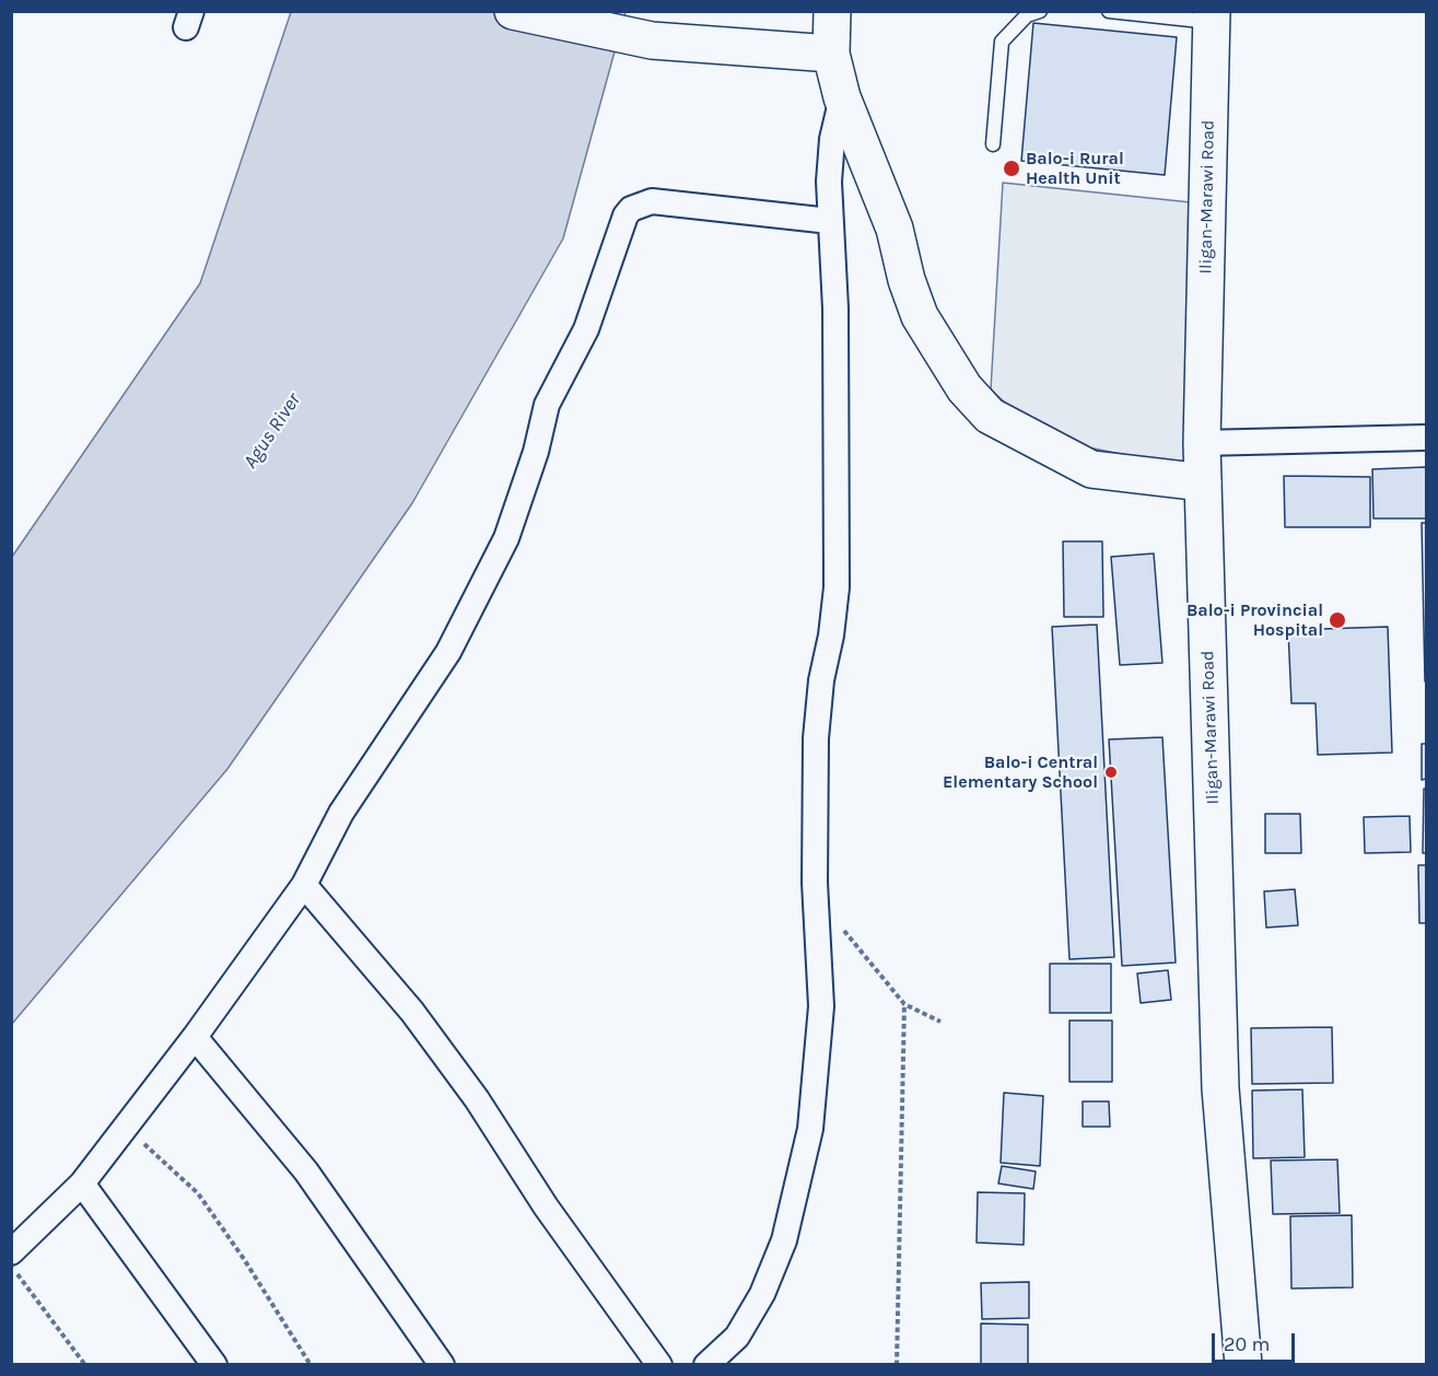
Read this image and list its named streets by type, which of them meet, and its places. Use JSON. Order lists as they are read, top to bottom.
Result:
{
  "streets": {
    "main road": ["Iligan-Marawi Road"]
  },
  "water": ["Agus River"],
  "places": ["Balo-i Rural Health Unit", "Balo-i Provincial Hospital", "Balo-i Central Elementary School"],
  "scale_bar": "20 m"
}
